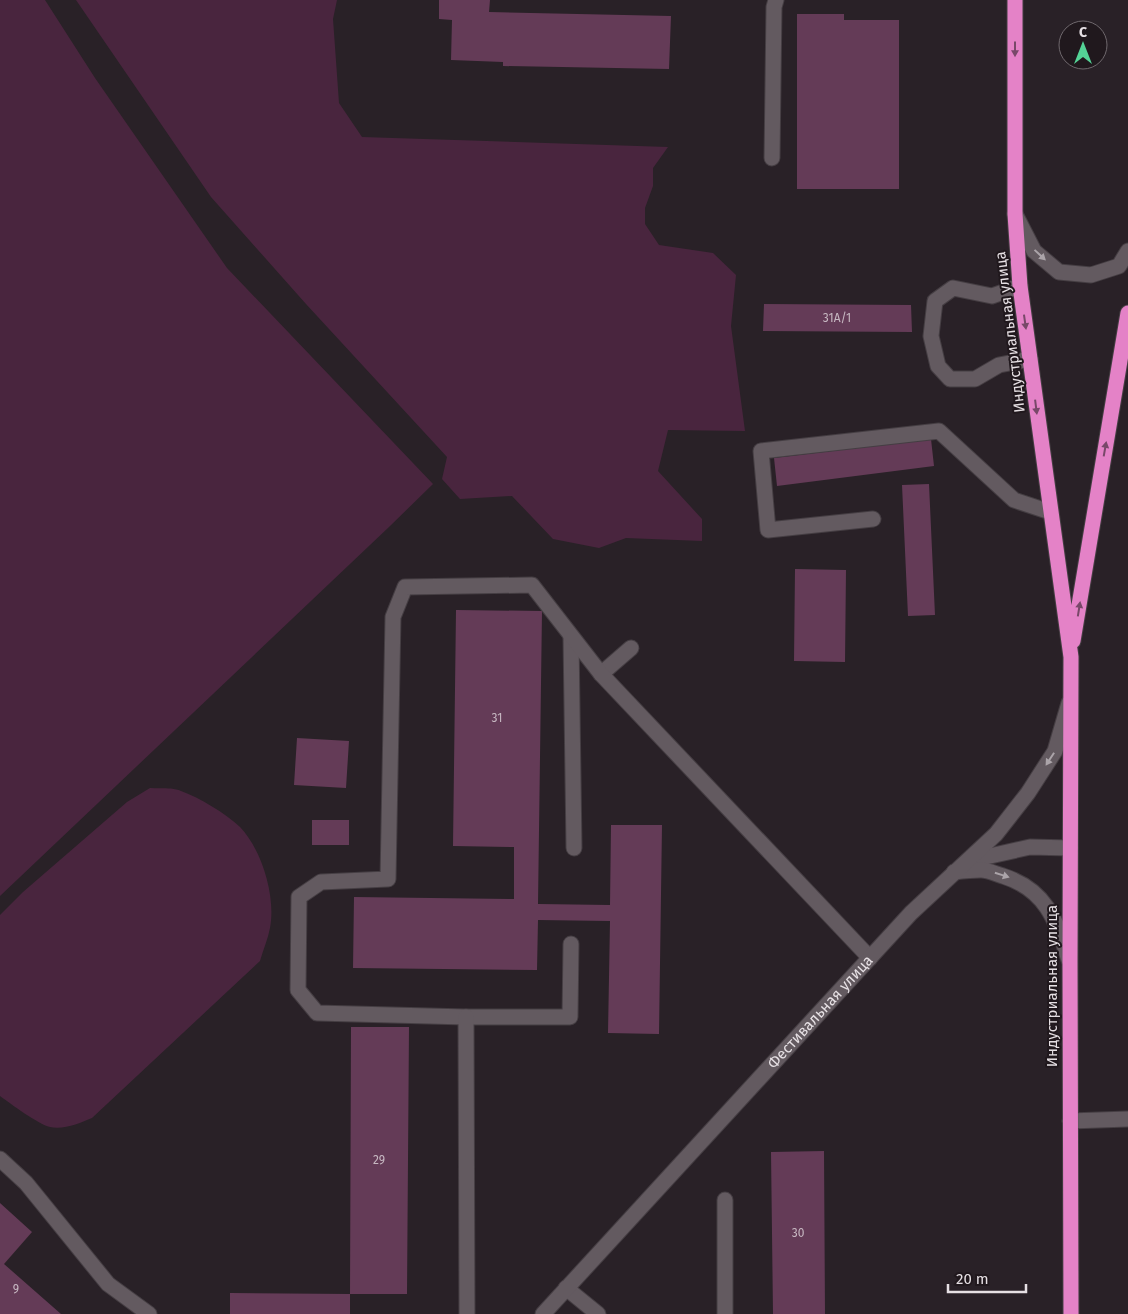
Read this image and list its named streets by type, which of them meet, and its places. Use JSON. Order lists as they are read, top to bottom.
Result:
{
  "streets": {
    "highway": ["Индустриальная улица"],
    "street": ["Фестивальная улица"]
  },
  "crossings": [
    ["Индустриальная улица", "Фестивальная улица"]
  ],
  "house_numbers": [
    "31А/1",
    "31",
    "29",
    "30",
    "9"
  ],
  "scale_bar": "20 m",
  "north": "top"
}
